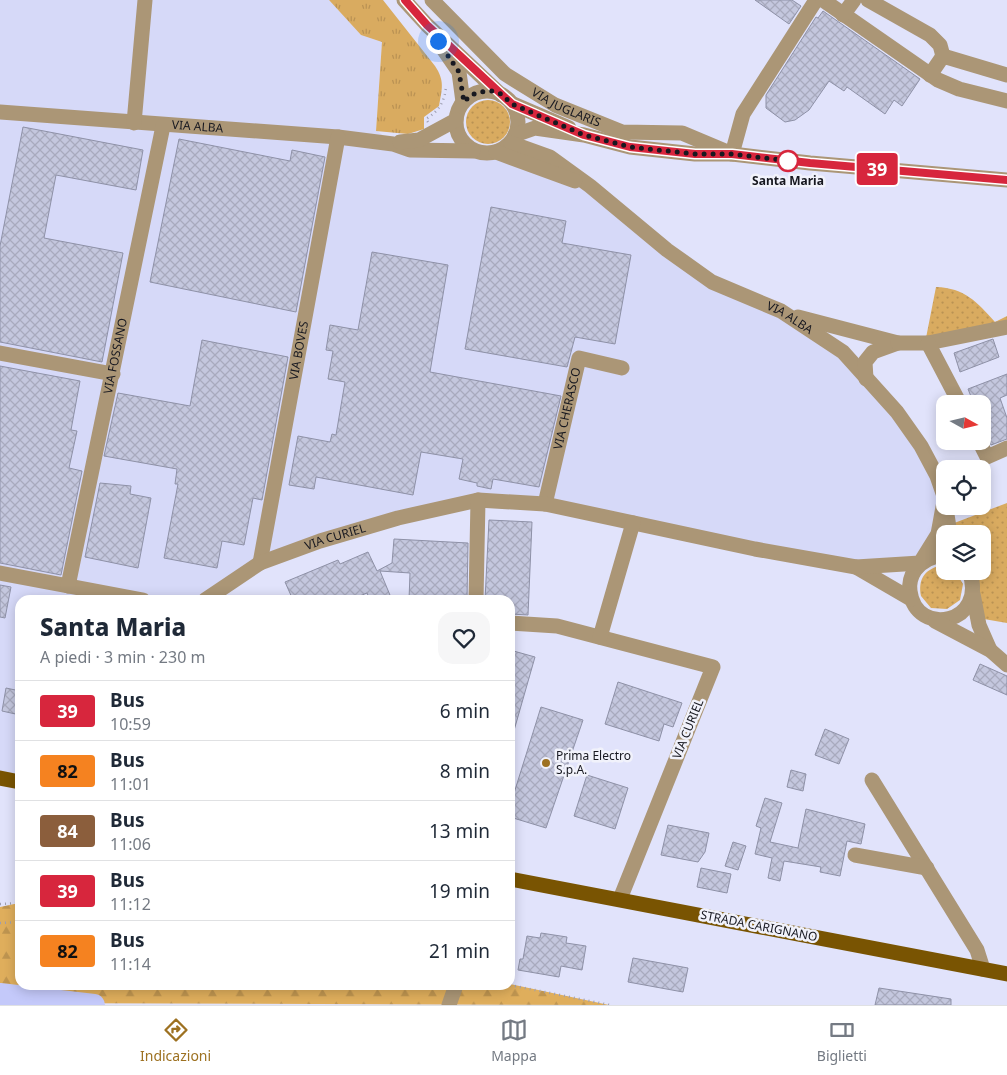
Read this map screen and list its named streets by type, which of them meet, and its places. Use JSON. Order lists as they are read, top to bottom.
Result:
{
  "streets": {
    "main road": ["STRADA CARIGNANO"],
    "street": [
      "VIA JUGLARIS",
      "VIA ALBA",
      "VIA BOVES",
      "VIA FOSSANO",
      "VIA CHERASCO",
      "VIA CURIEL"
    ]
  },
  "crossings": [
    ["VIA JUGLARIS", "VIA ALBA"],
    ["VIA ALBA", "VIA BOVES"],
    ["VIA ALBA", "VIA FOSSANO"],
    ["VIA ALBA", "VIA CURIEL"],
    ["VIA BOVES", "VIA CURIEL"],
    ["VIA CHERASCO", "VIA CURIEL"],
    ["VIA CURIEL", "STRADA CARIGNANO"]
  ],
  "places": ["Santa Maria", "Prima Electro S.p.A."],
  "lines": ["bus line 39"],
  "north": "right",
  "page": {
    "on_map": "39",
    "heading": ["Santa Maria", "A piedi · 3 min · 230 m"],
    "list": [
      {
        "mark": "39",
        "name": "Bus",
        "note": "10:59",
        "value": "6 min"
      },
      {
        "mark": "82",
        "name": "Bus",
        "note": "11:01",
        "value": "8 min"
      },
      {
        "mark": "84",
        "name": "Bus",
        "note": "11:06",
        "value": "13 min"
      },
      {
        "mark": "39",
        "name": "Bus",
        "note": "11:12",
        "value": "19 min"
      },
      {
        "mark": "82",
        "name": "Bus",
        "note": "11:14",
        "value": "21 min"
      }
    ],
    "tabs": ["Indicazioni", "Mappa", "Biglietti"]
  }
}
